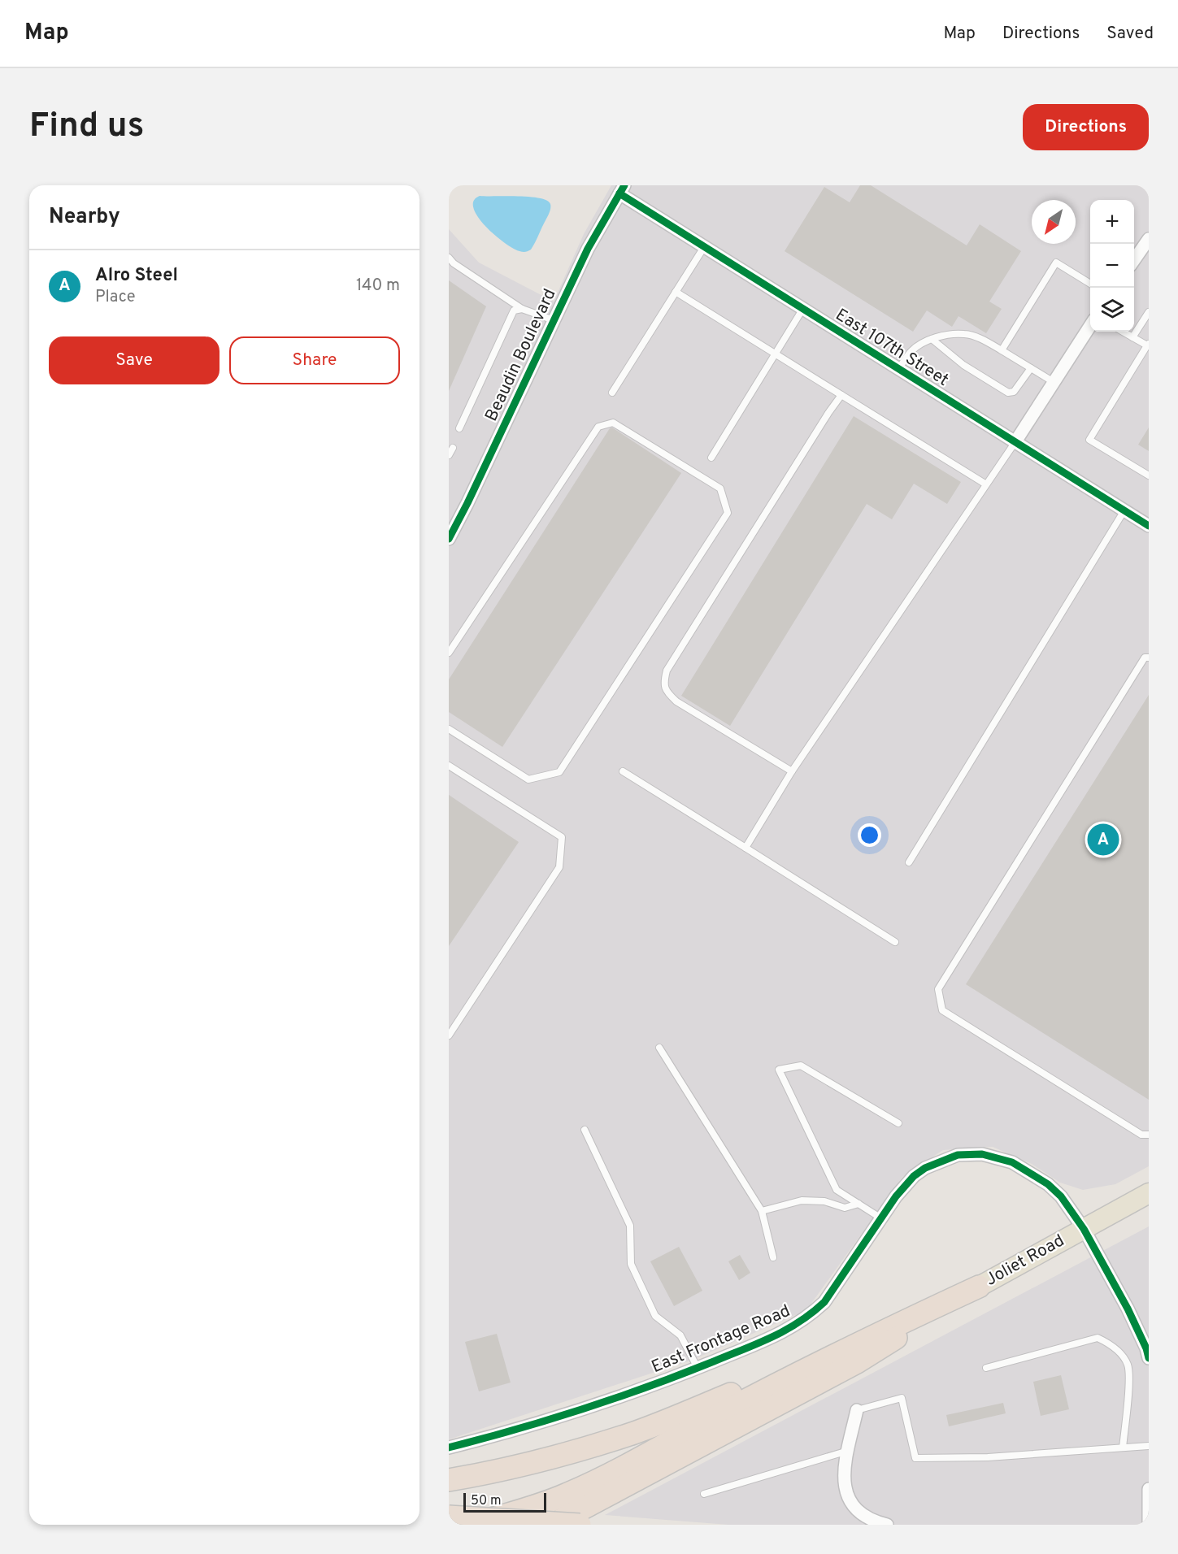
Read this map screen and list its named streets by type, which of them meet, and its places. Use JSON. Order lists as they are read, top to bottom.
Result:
{
  "streets": {
    "main road": ["Joliet Road"],
    "street": ["East 107th Street", "Beaudin Boulevard", "East Frontage Road"]
  },
  "crossings": [
    ["East 107th Street", "Beaudin Boulevard"],
    ["Joliet Road", "East Frontage Road"]
  ],
  "scale_bar": "50 m",
  "north": "bottom left",
  "page": {
    "header": "Map",
    "nav": ["Map", "Directions", "Saved"],
    "buttons": [
      "Directions",
      ["Save", "Share"]
    ],
    "title": "Find us",
    "heading": "Nearby",
    "map_buttons": ["+", "−"],
    "list": [
      {
        "mark": "A",
        "name": "Alro Steel",
        "note": "Place",
        "value": "140 m"
      }
    ],
    "pins": "A",
    "scale": "50 m"
  }
}
